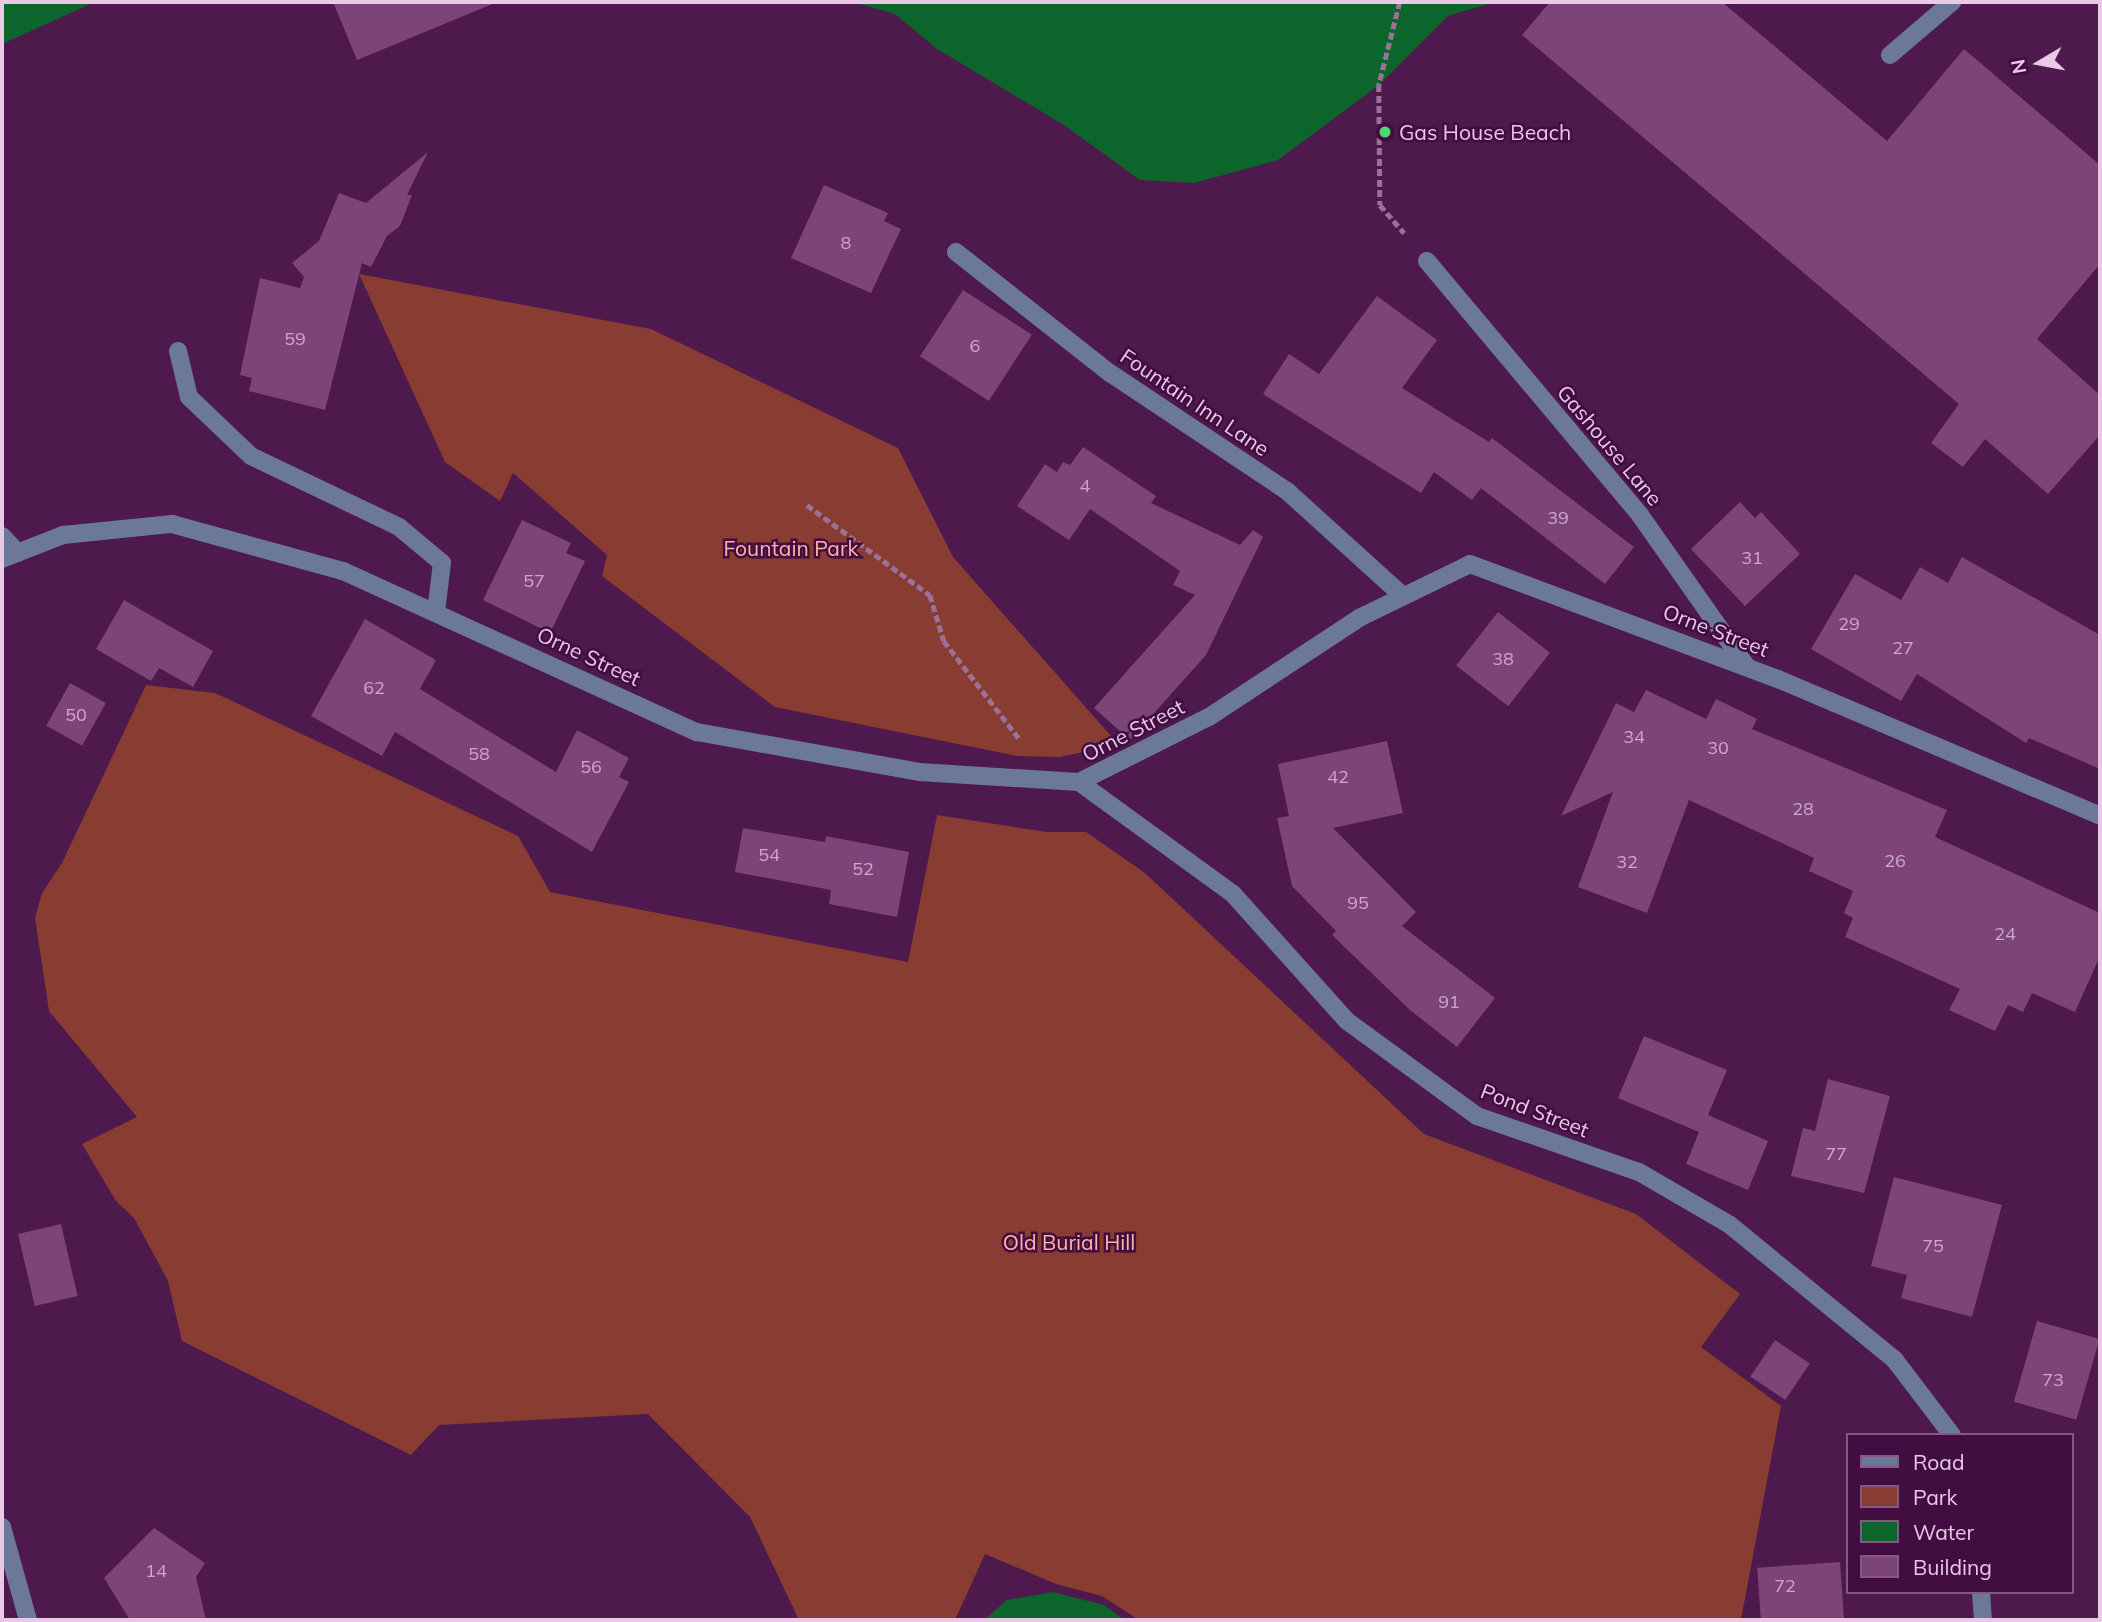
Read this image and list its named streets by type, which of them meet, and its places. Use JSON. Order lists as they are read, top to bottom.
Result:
{
  "streets": {
    "street": [
      "Fountain Inn Lane",
      "Gashouse Lane",
      "Orne Street",
      "Pond Street"
    ]
  },
  "crossings": [
    ["Fountain Inn Lane", "Orne Street"],
    ["Gashouse Lane", "Orne Street"],
    ["Orne Street", "Pond Street"]
  ],
  "parks": ["Fountain Park", "Old Burial Hill"],
  "places": ["Gas House Beach"],
  "house_numbers": [
    "8",
    "59",
    "6",
    "4",
    "39",
    "31",
    "57",
    "29",
    "27",
    "38",
    "62",
    "50",
    "34",
    "30",
    "58",
    "56",
    "42",
    "28",
    "54",
    "26",
    "32",
    "52",
    "95",
    "24",
    "91",
    "77",
    "75",
    "73",
    "14",
    "72"
  ],
  "legend": [
    "Road",
    "Park",
    "Water",
    "Building"
  ],
  "north": "left"
}
